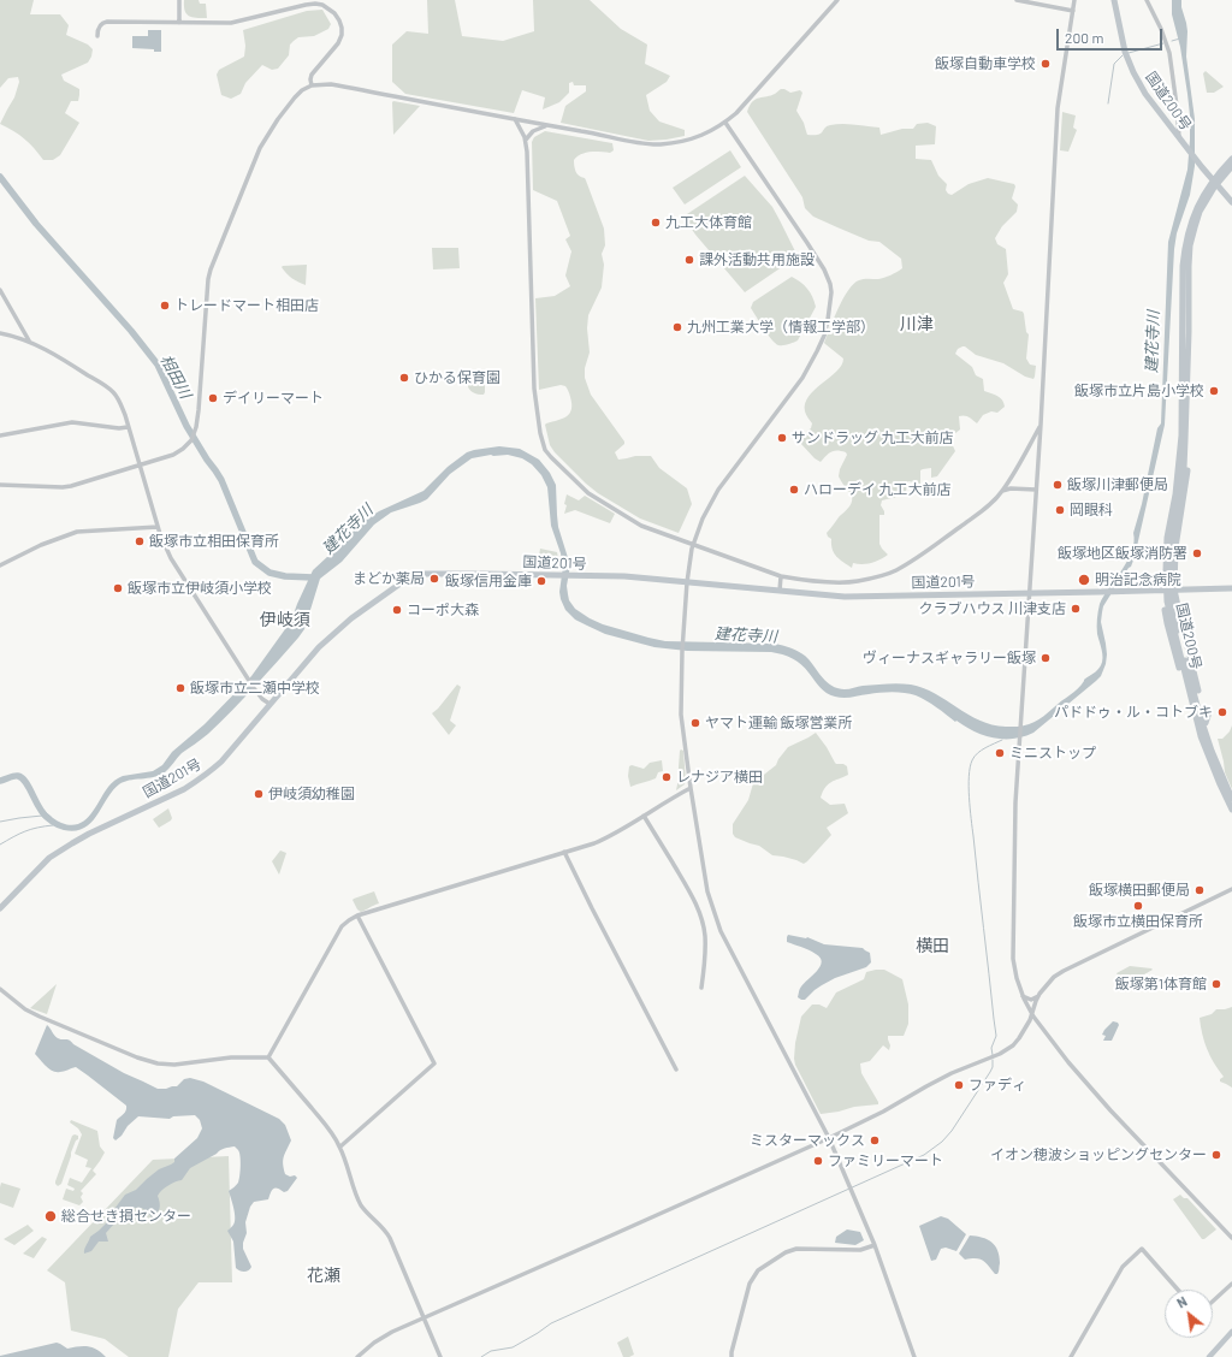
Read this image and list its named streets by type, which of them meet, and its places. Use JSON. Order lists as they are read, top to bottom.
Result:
{
  "streets": {
    "highway": ["国道200号", "国道201号"]
  },
  "districts": [
    "川津",
    "伊岐須",
    "横田",
    "花瀬"
  ],
  "water": ["建花寺川", "相田川"],
  "places": [
    "飯塚自動車学校",
    "九工大体育館",
    "課外活動共用施設",
    "トレードマート相田店",
    "九州工業大学（情報工学部）",
    "ひかる保育園",
    "飯塚市立片島小学校",
    "デイリーマート",
    "サンドラッグ 九工大前店",
    "飯塚川津郵便局",
    "ハローデイ 九工大前店",
    "岡眼科",
    "飯塚市立相田保育所",
    "飯塚地区飯塚消防署",
    "まどか薬局",
    "明治記念病院",
    "飯塚信用金庫",
    "飯塚市立伊岐須小学校",
    "クラブハウス 川津支店",
    "コーポ大森",
    "ヴィーナスギャラリー飯塚",
    "飯塚市立二瀬中学校",
    "パドドゥ・ル・コトブキ",
    "ヤマト運輸 飯塚営業所",
    "ミニストップ",
    "レナジア横田",
    "伊岐須幼稚園",
    "飯塚横田郵便局",
    "飯塚市立横田保育所",
    "飯塚第1体育館",
    "ファディ",
    "ミスターマックス",
    "イオン穂波ショッピングセンター",
    "ファミリーマート",
    "総合せき損センター"
  ],
  "scale_bar": "200 m",
  "north": "top left"
}
